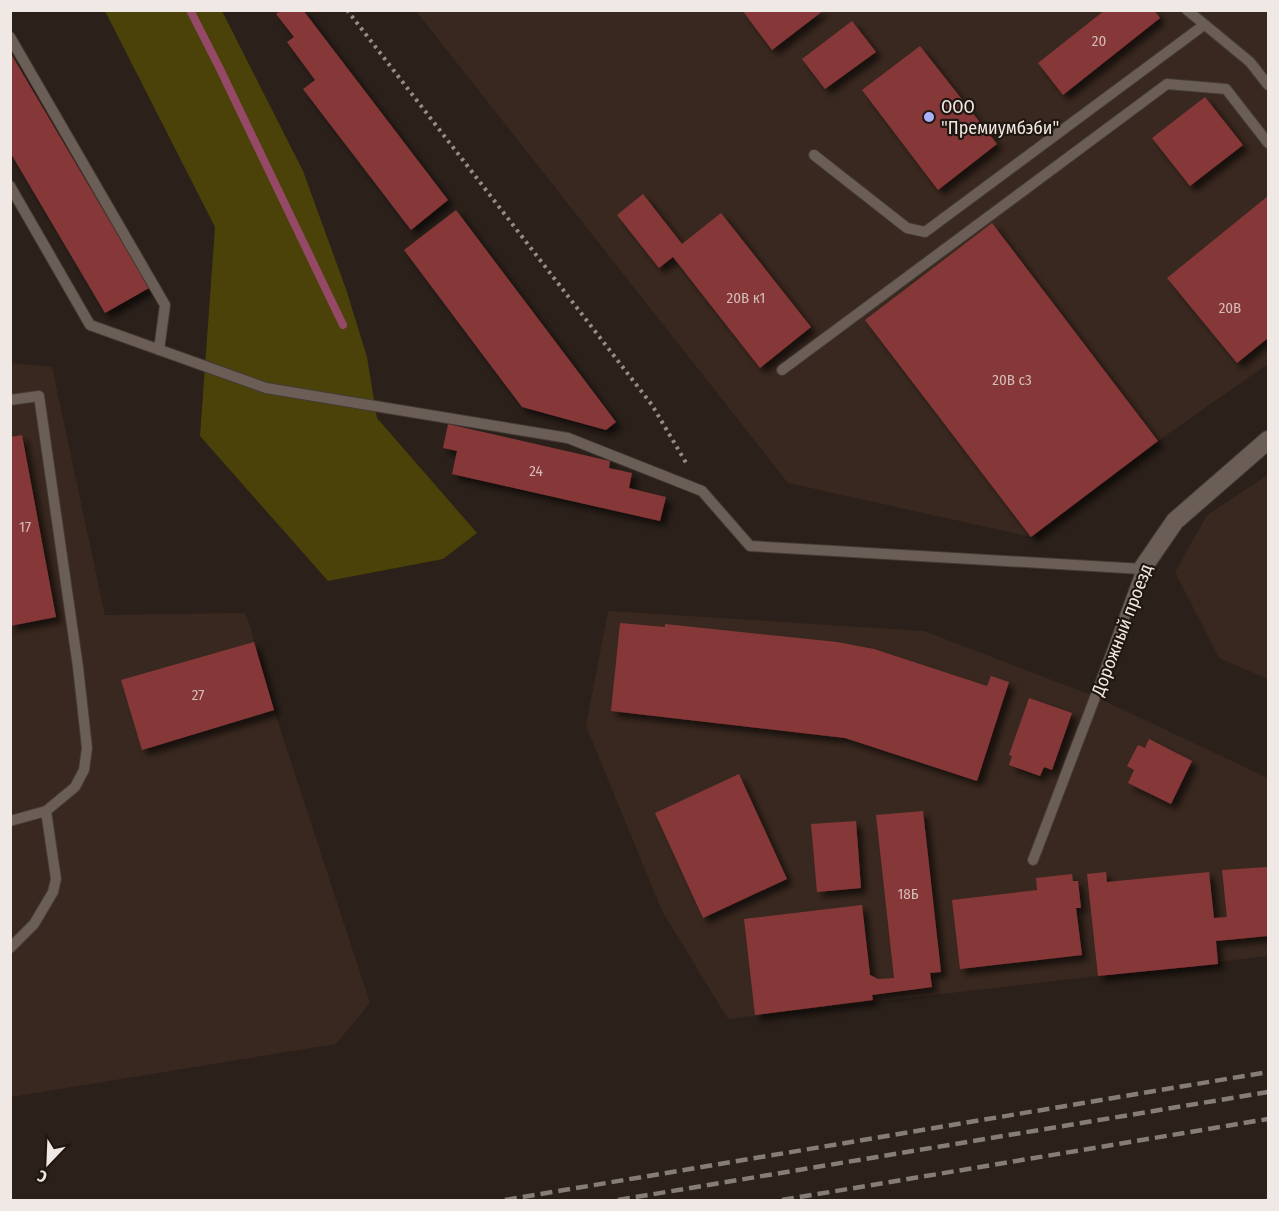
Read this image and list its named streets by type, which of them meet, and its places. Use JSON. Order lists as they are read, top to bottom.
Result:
{
  "streets": {
    "street": ["Дорожный проезд"]
  },
  "places": ["ООО \"Премиумбэби\""],
  "house_numbers": [
    "20",
    "20В к1",
    "20В",
    "20В с3",
    "24",
    "17",
    "27",
    "18Б"
  ],
  "north": "bottom left"
}
